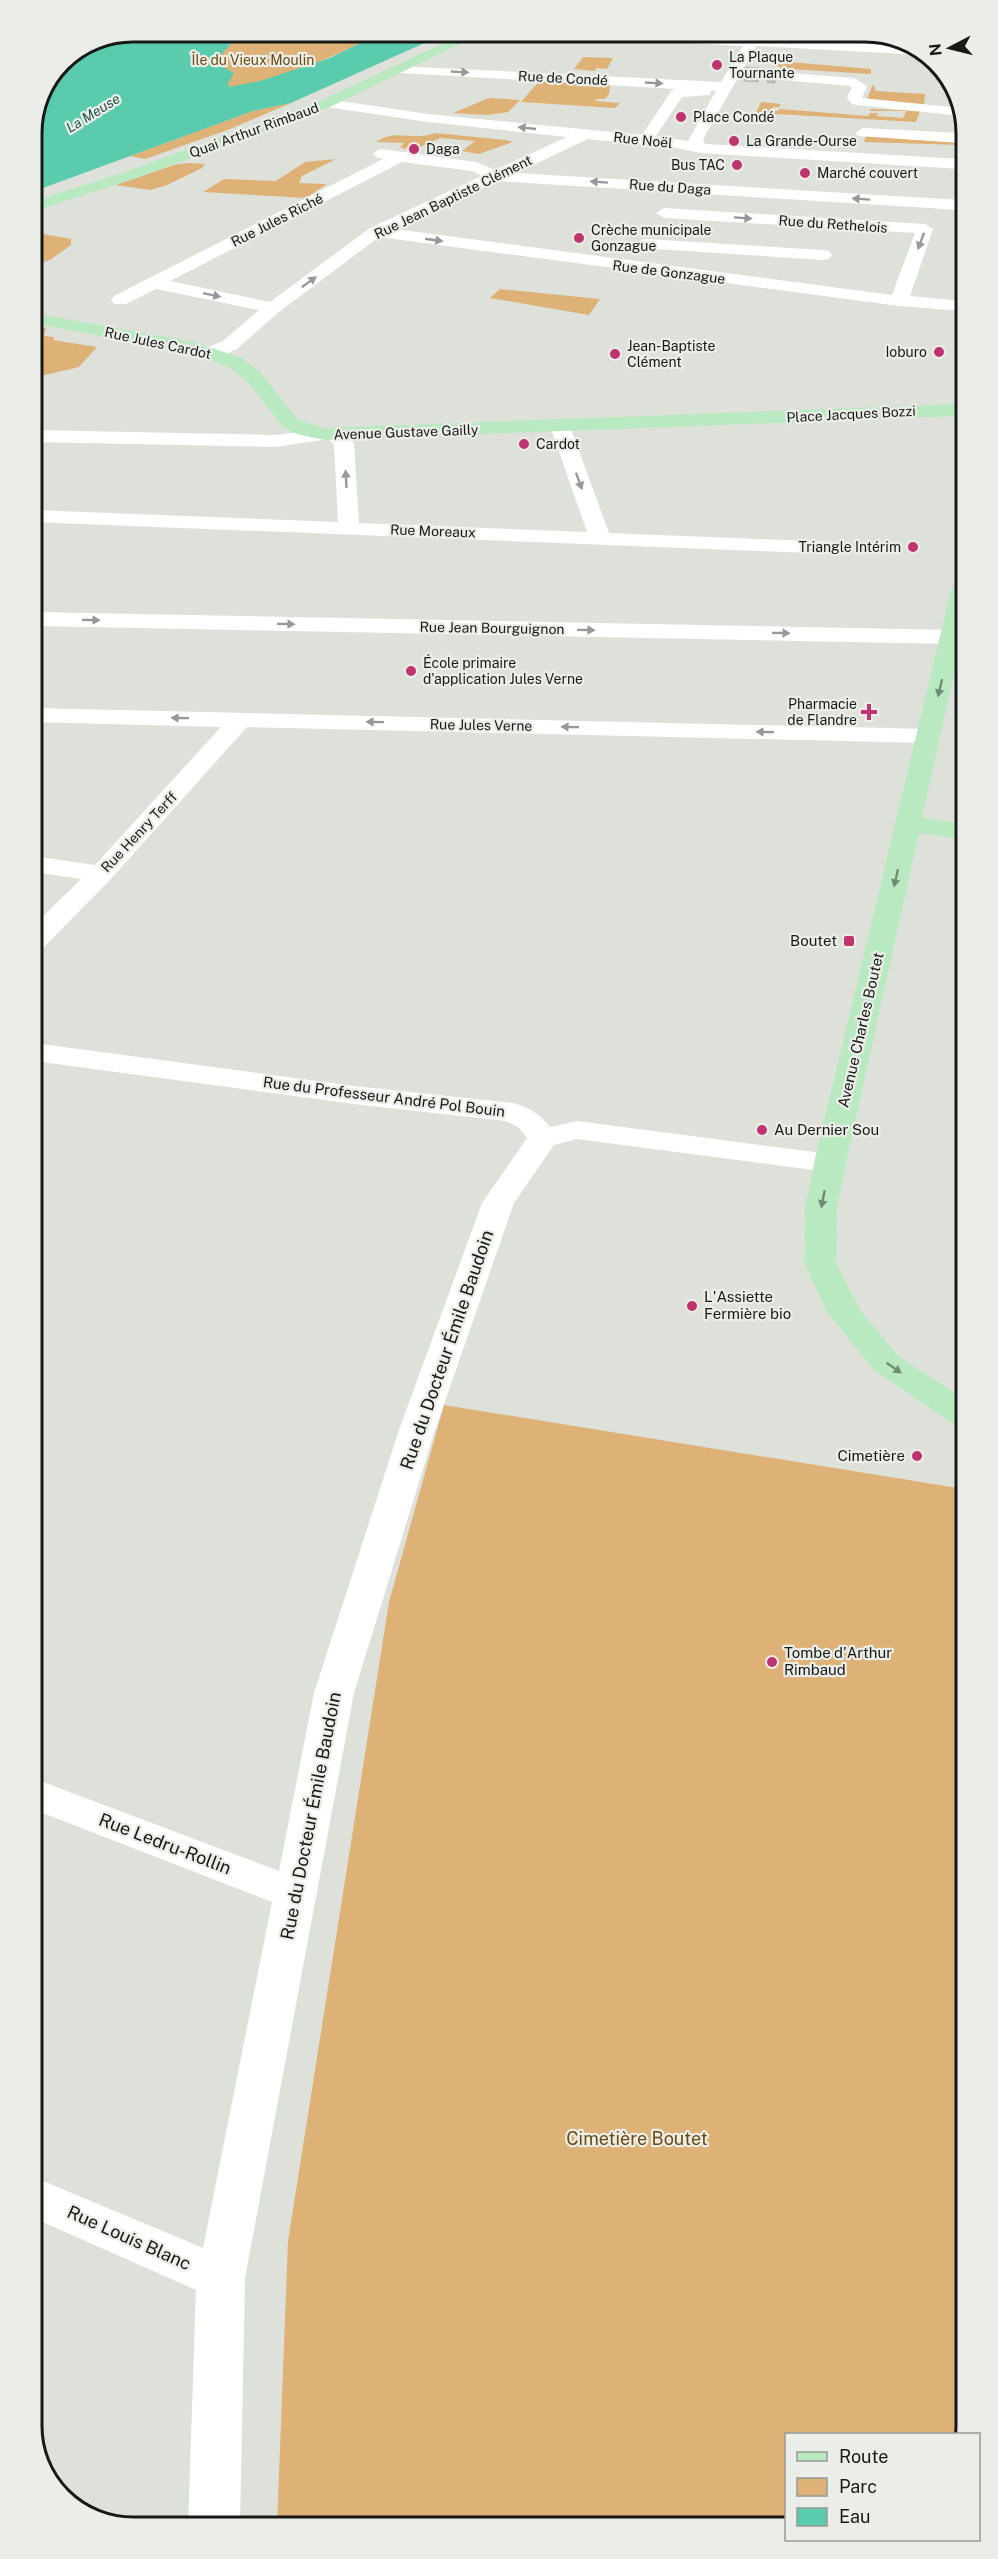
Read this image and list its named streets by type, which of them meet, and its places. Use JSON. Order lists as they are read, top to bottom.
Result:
{
  "streets": {
    "main road": [
      "Quai Arthur Rimbaud",
      "Rue Jules Cardot",
      "Place Jacques Bozzi",
      "Avenue Gustave Gailly",
      "Avenue Charles Boutet"
    ],
    "street": [
      "Rue de Condé",
      "Rue Noël",
      "Rue du Daga",
      "Rue Jean Baptiste Clément",
      "Rue Jules Riché",
      "Rue du Rethelois",
      "Rue de Gonzague",
      "Rue Moreaux",
      "Rue Jean Bourguignon",
      "Rue Jules Verne",
      "Rue Henry Terff",
      "Rue du Professeur André Pol Bouin",
      "Rue du Docteur Émile Baudoin",
      "Rue Ledru-Rollin",
      "Rue Louis Blanc"
    ]
  },
  "crossings": [
    ["Rue de Condé", "Quai Arthur Rimbaud"],
    ["Quai Arthur Rimbaud", "Rue Noël"],
    ["Rue Noël", "Rue Jean Baptiste Clément"],
    ["Rue du Daga", "Rue Jean Baptiste Clément"],
    ["Rue du Daga", "Rue Jules Riché"],
    ["Rue Jean Baptiste Clément", "Rue de Gonzague"],
    ["Rue Jean Baptiste Clément", "Rue Jules Cardot"],
    ["Rue du Rethelois", "Rue de Gonzague"],
    ["Rue Jules Cardot", "Avenue Gustave Gailly"],
    ["Place Jacques Bozzi", "Avenue Gustave Gailly"],
    ["Rue Jean Bourguignon", "Avenue Charles Boutet"],
    ["Rue Jules Verne", "Rue Henry Terff"],
    ["Rue Jules Verne", "Avenue Charles Boutet"],
    ["Rue du Professeur André Pol Bouin", "Rue du Docteur Émile Baudoin"],
    ["Rue du Docteur Émile Baudoin", "Rue Ledru-Rollin"],
    ["Rue du Docteur Émile Baudoin", "Rue Louis Blanc"]
  ],
  "one_way": [
    "Rue de Condé",
    "Rue Noël",
    "Rue de Gonzague",
    "Rue Jean Bourguignon",
    "Rue Jules Verne",
    "Avenue Charles Boutet"
  ],
  "water": ["La Meuse"],
  "parks": ["Île du Vieux Moulin", "Cimetière Boutet"],
  "places": {
    "other": [
      "La Plaque Tournante",
      "Place Condé",
      "La Grande-Ourse",
      "Daga",
      "Bus TAC",
      "Marché couvert",
      "Crèche municipale Gonzague",
      "Ioburo",
      "Jean-Baptiste Clément",
      "Cardot",
      "Triangle Intérim",
      "École primaire d'application Jules Verne",
      "Au Dernier Sou",
      "L'Assiette Fermière bio",
      "Cimetière",
      "Tombe d'Arthur Rimbaud"
    ],
    "health": ["Pharmacie de Flandre"],
    "transit": ["Boutet"]
  },
  "legend": ["Route", "Parc", "Eau"],
  "north": "left"
}
